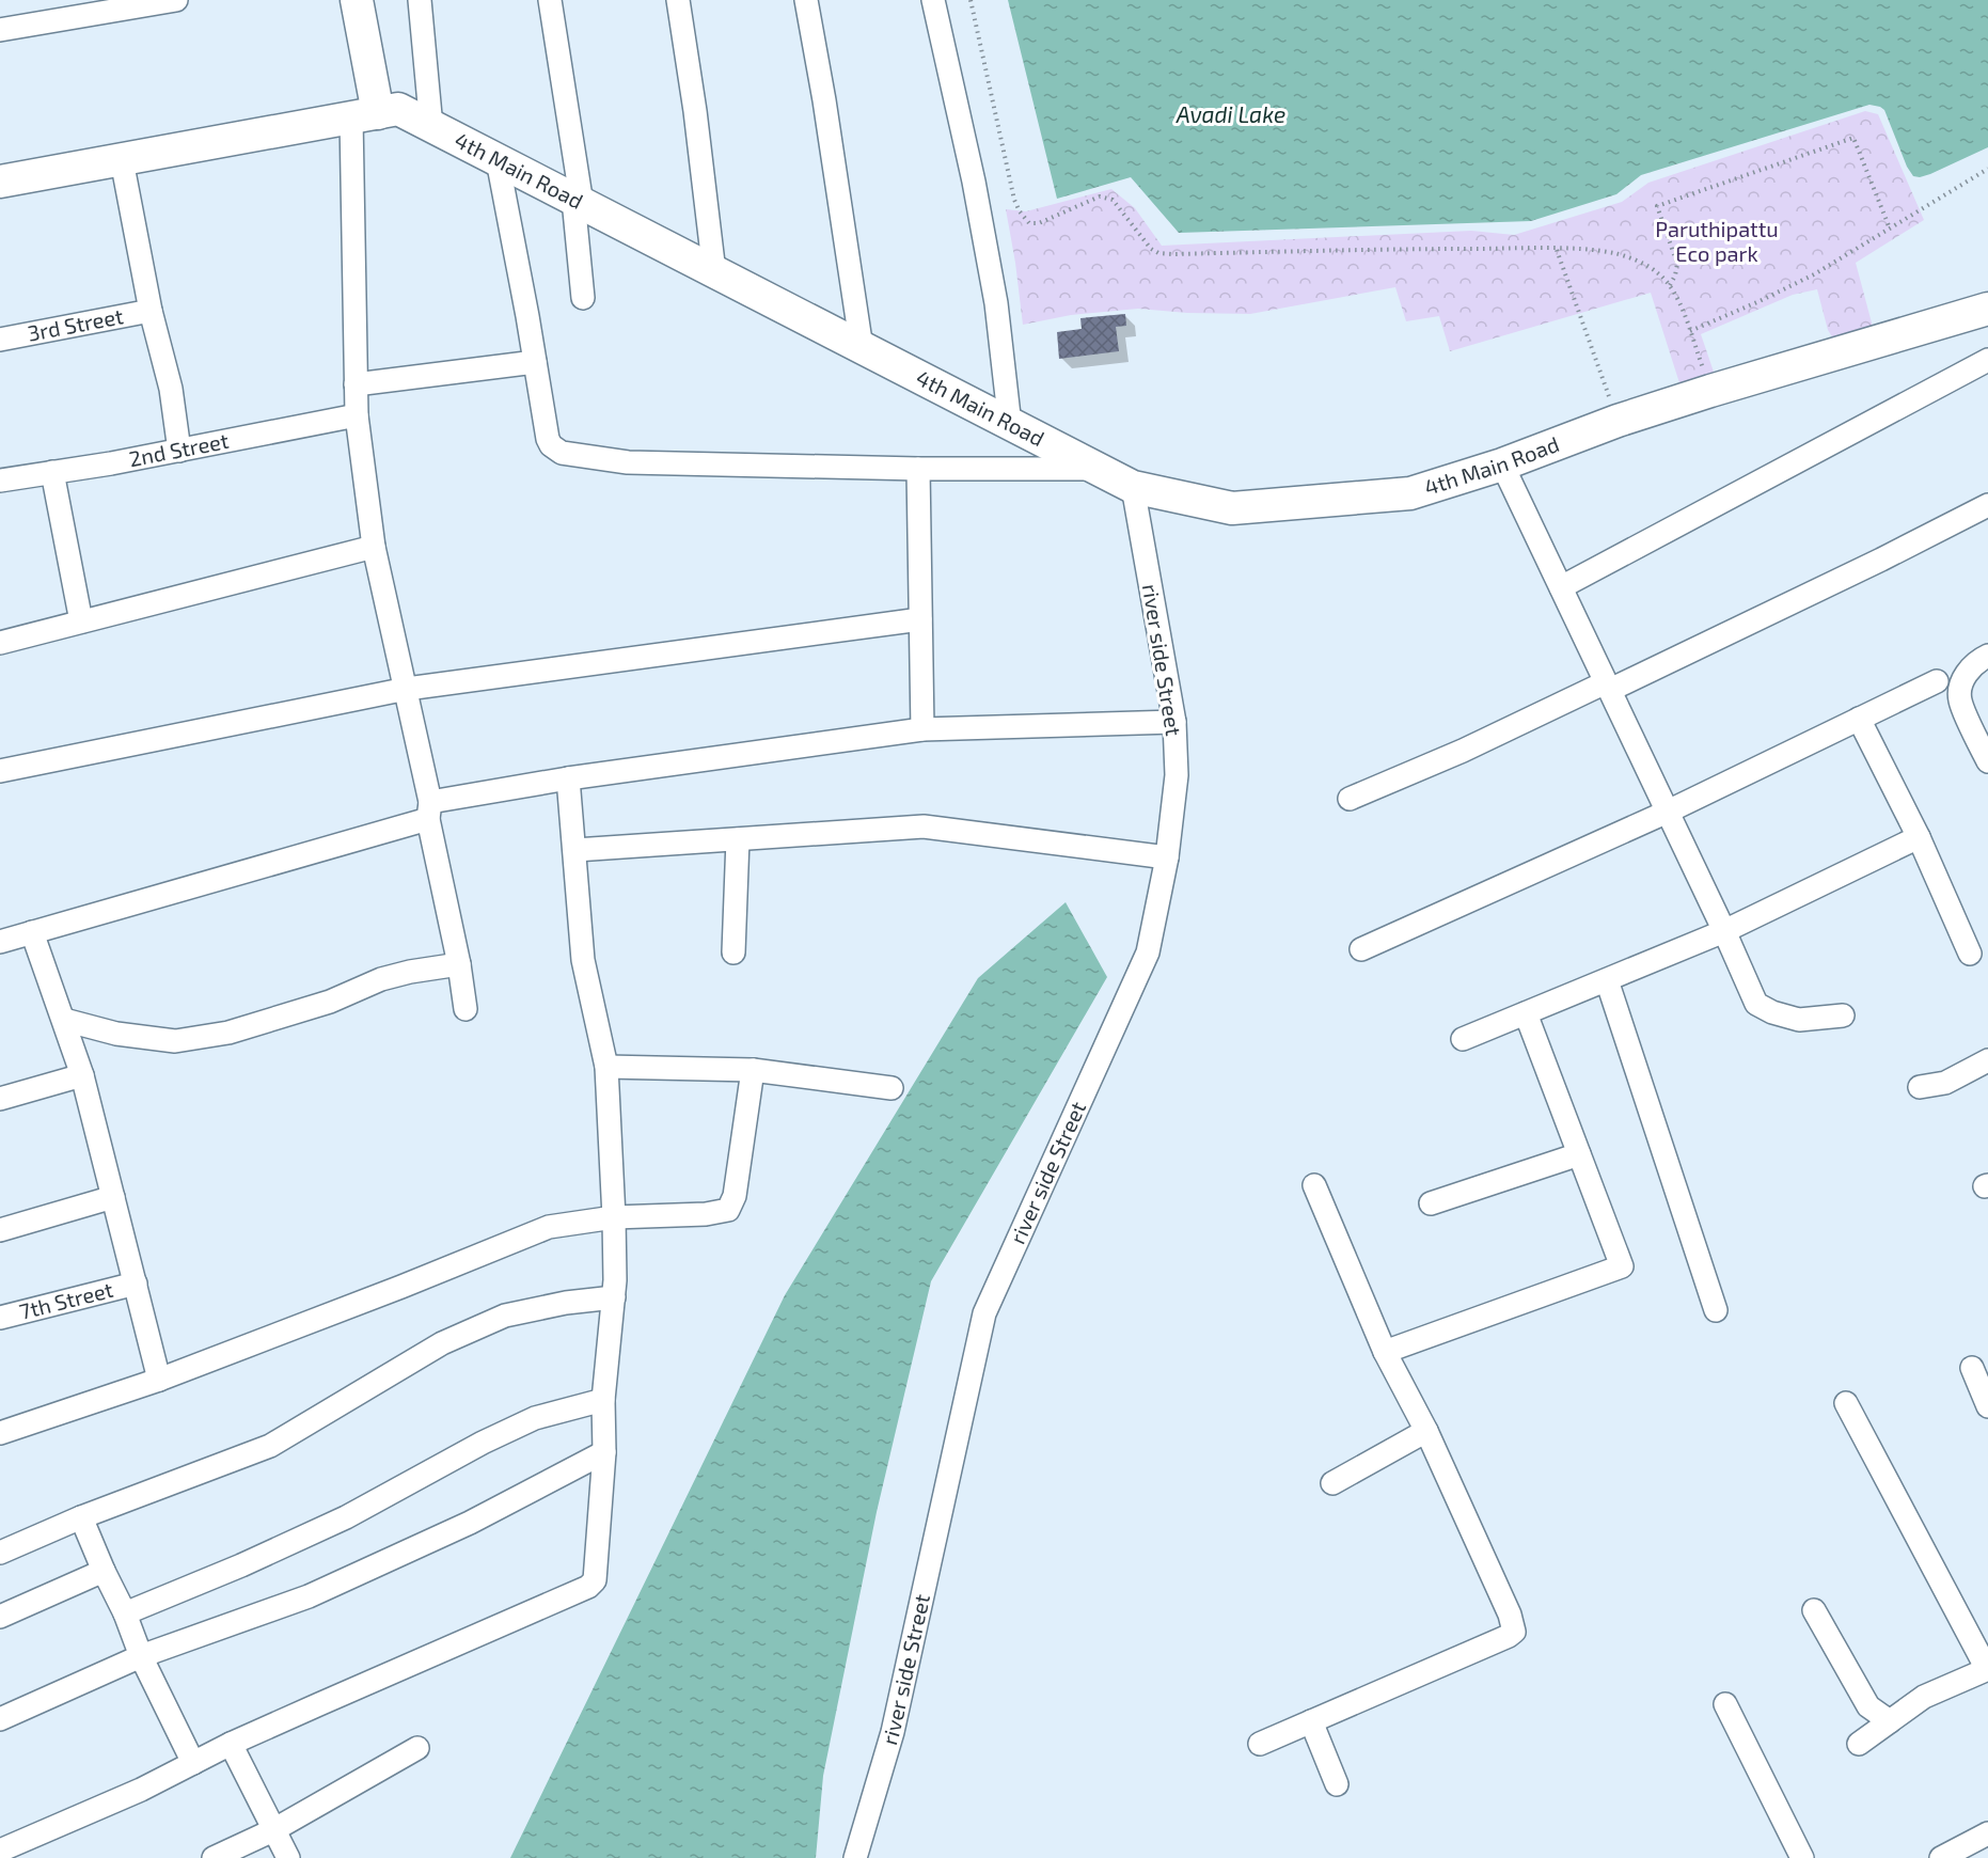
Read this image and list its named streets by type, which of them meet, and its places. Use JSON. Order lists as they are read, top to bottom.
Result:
{
  "streets": {
    "main road": ["4th Main Road"],
    "street": [
      "3rd Street",
      "2nd Street",
      "river side Street",
      "7th Street"
    ]
  },
  "crossings": [
    ["4th Main Road", "river side Street"]
  ],
  "water": ["Avadi Lake"],
  "parks": ["Paruthipattu Eco park"]
}
